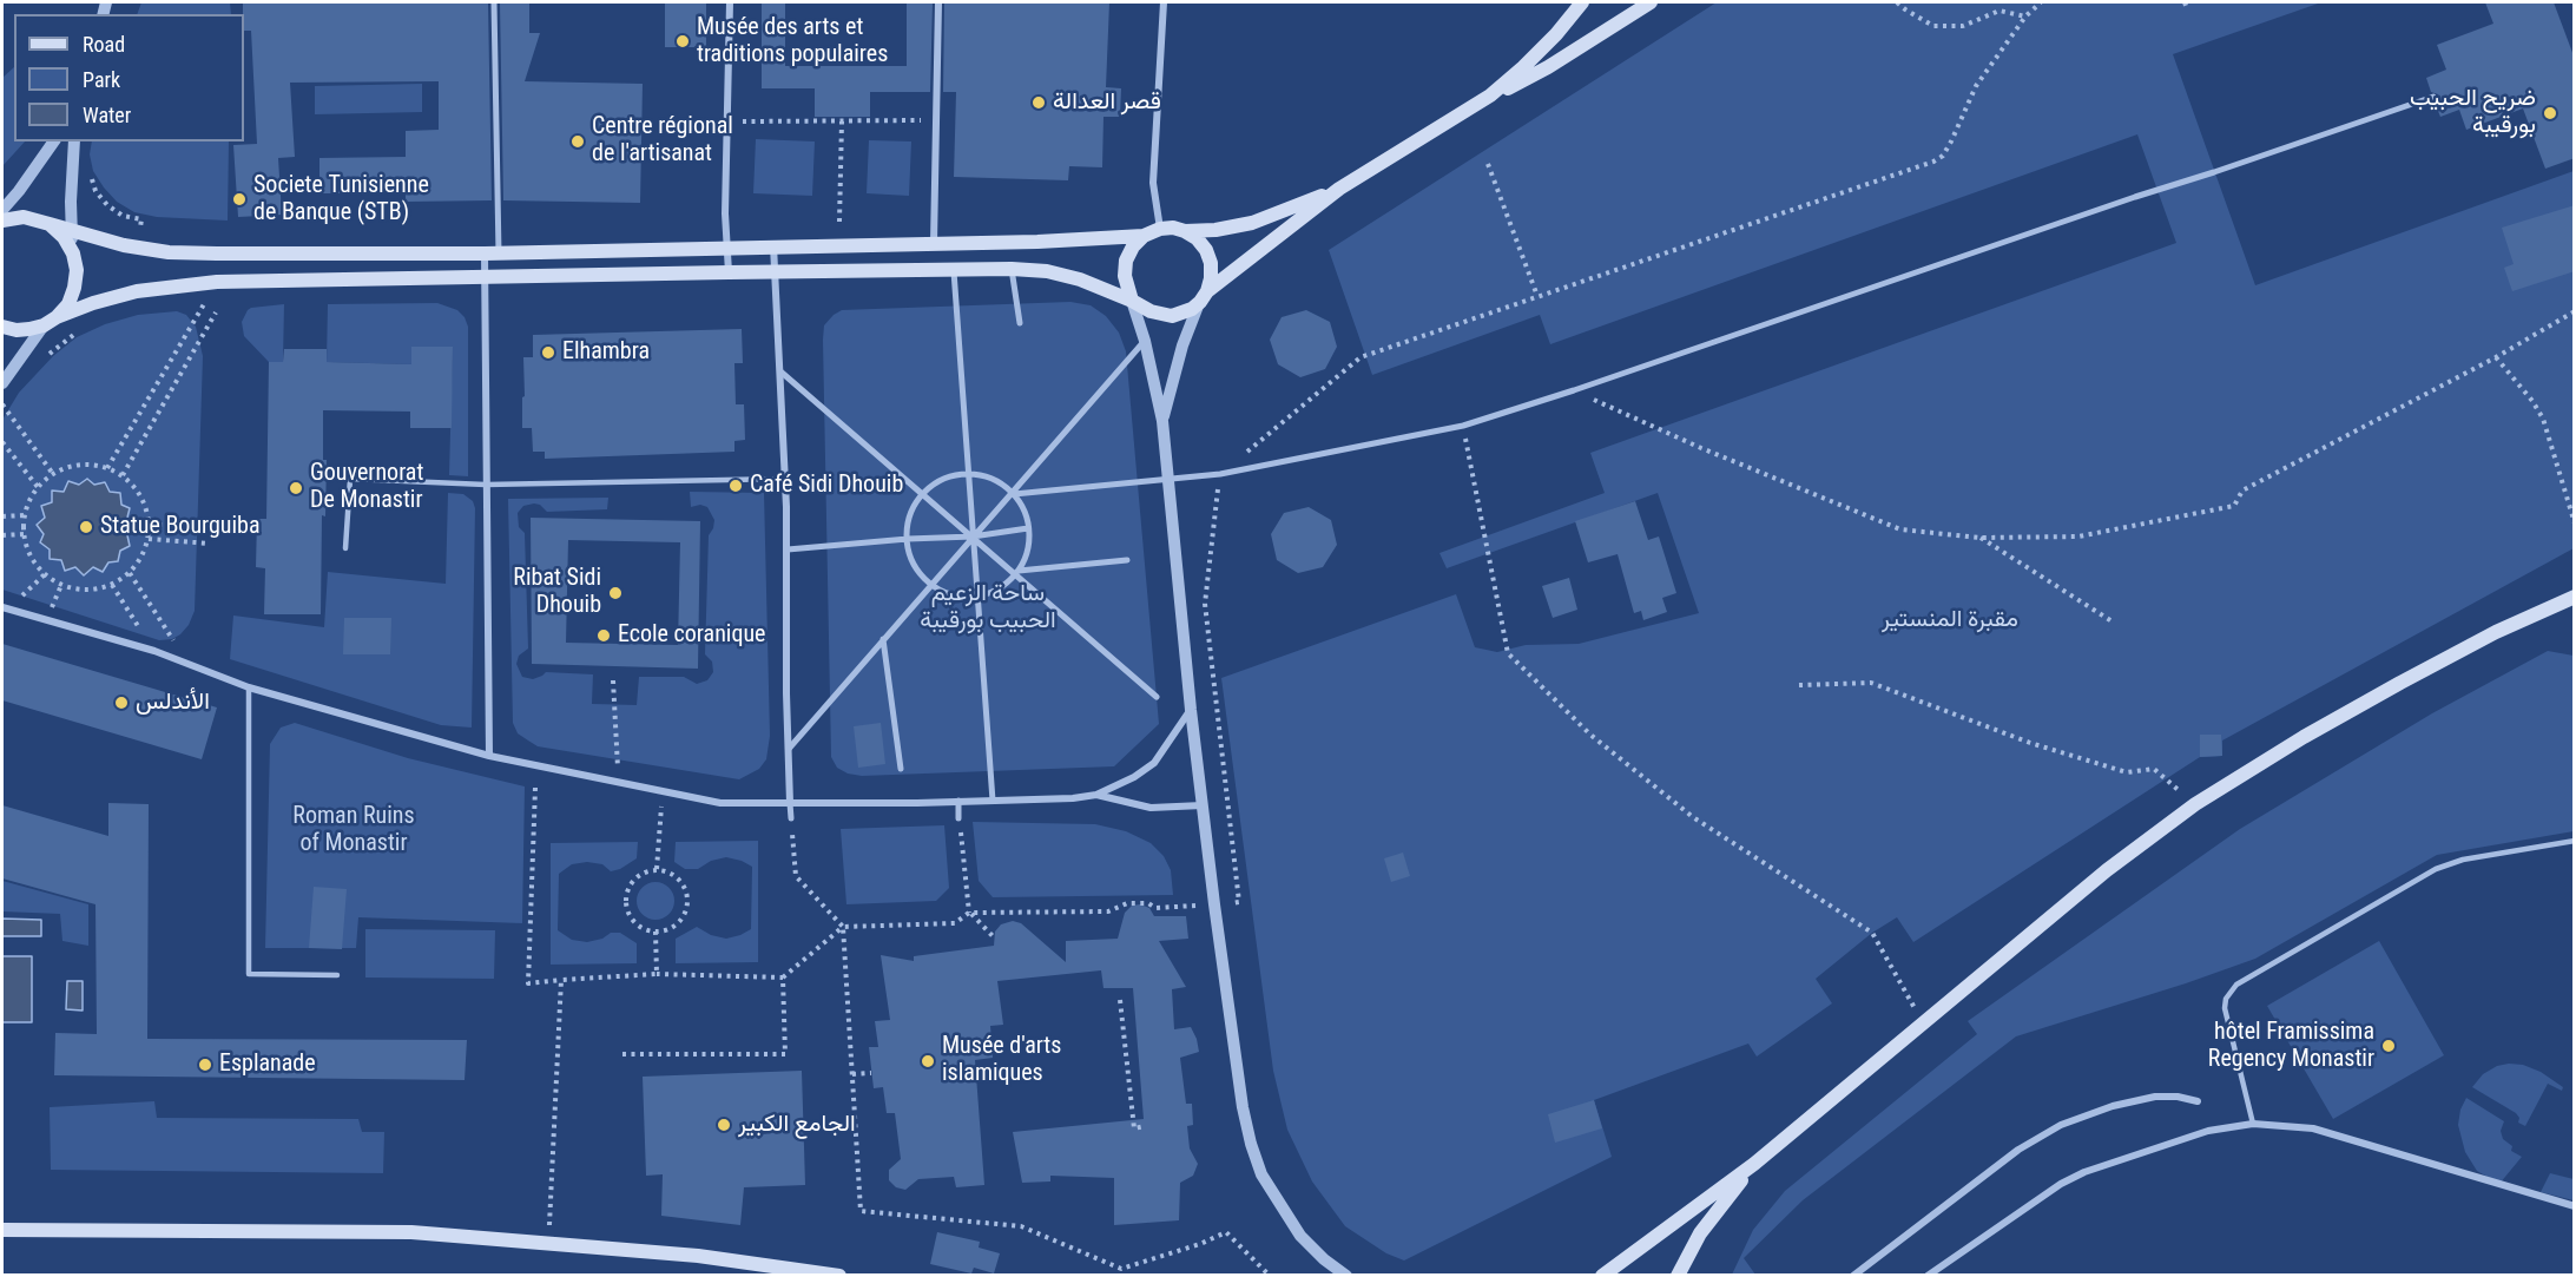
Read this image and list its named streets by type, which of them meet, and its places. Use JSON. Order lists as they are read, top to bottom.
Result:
{
  "parks": ["ساحة الزعيم الحبيب بورقيبة", "مقبرة المنستير", "Roman Ruins of Monastir"],
  "places": [
    "Musée des arts et traditions populaires",
    "قصر العدالة",
    "ضريح الحبيب بورقيبة",
    "Centre régional de l'artisanat",
    "Societe Tunisienne de Banque (STB)",
    "Elhambra",
    "Café Sidi Dhouib",
    "Gouvernorat De Monastir",
    "Statue Bourguiba",
    "Ribat Sidi Dhouib",
    "Ecole coranique",
    "الأندلس",
    "hôtel Framissima Regency Monastir",
    "Musée d'arts islamiques",
    "Esplanade",
    "الجامع الكبير"
  ],
  "legend": ["Road", "Park", "Water"]
}
